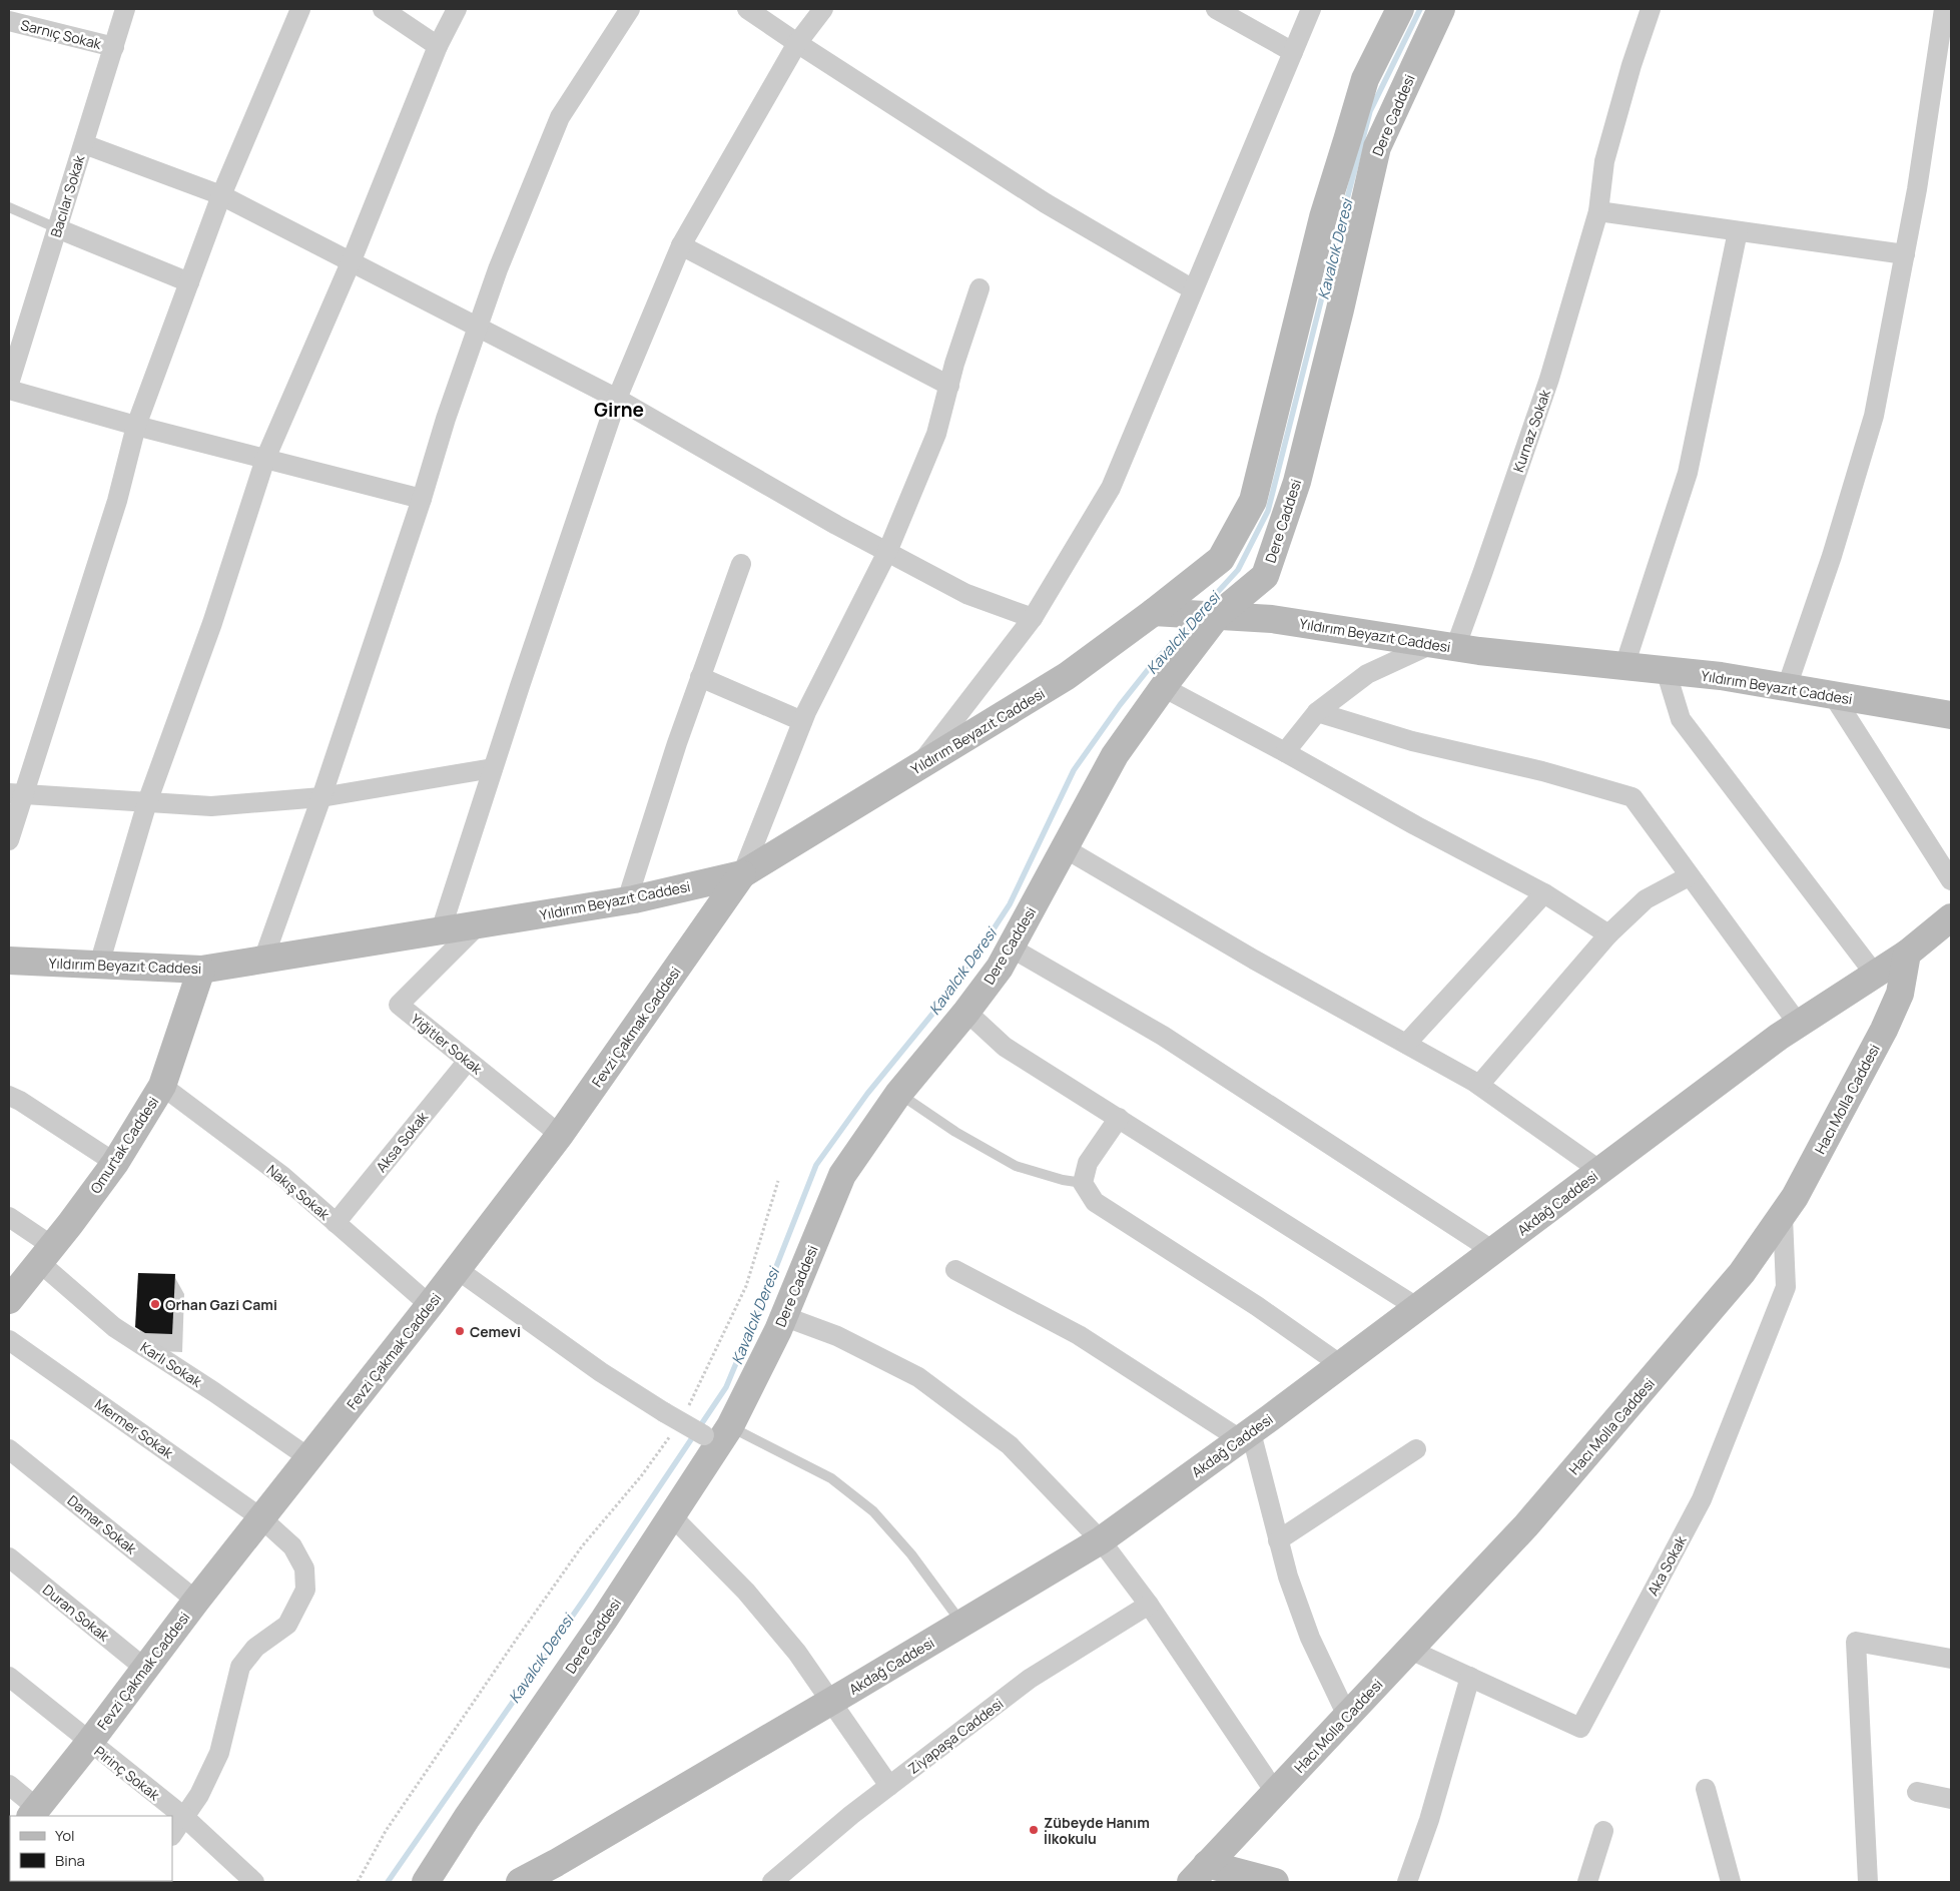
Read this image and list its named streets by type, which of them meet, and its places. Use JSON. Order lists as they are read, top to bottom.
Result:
{
  "streets": {
    "street": [
      "Sarnıç Sokak",
      "Dere Caddesi",
      "Bacılar Sokak",
      "Kurnaz Sokak",
      "Yıldırım Beyazıt Caddesi",
      "Fevzi Çakmak Caddesi",
      "Yiğitler Sokak",
      "Hacı Molla Caddesi",
      "Aksa Sokak",
      "Omurtak Caddesi",
      "Nakış Sokak",
      "Akdağ Caddesi",
      "Karlı Sokak",
      "Mermer Sokak",
      "Damar Sokak",
      "Aka Sokak",
      "Duran Sokak",
      "Ziyapaşa Caddesi",
      "Pirinç Sokak"
    ]
  },
  "crossings": [
    ["Sarnıç Sokak", "Bacılar Sokak"],
    ["Dere Caddesi", "Yıldırım Beyazıt Caddesi"],
    ["Kurnaz Sokak", "Yıldırım Beyazıt Caddesi"],
    ["Yıldırım Beyazıt Caddesi", "Fevzi Çakmak Caddesi"],
    ["Yıldırım Beyazıt Caddesi", "Yiğitler Sokak"],
    ["Yıldırım Beyazıt Caddesi", "Omurtak Caddesi"],
    ["Fevzi Çakmak Caddesi", "Yiğitler Sokak"],
    ["Fevzi Çakmak Caddesi", "Nakış Sokak"],
    ["Fevzi Çakmak Caddesi", "Karlı Sokak"],
    ["Fevzi Çakmak Caddesi", "Mermer Sokak"],
    ["Fevzi Çakmak Caddesi", "Damar Sokak"],
    ["Fevzi Çakmak Caddesi", "Duran Sokak"],
    ["Fevzi Çakmak Caddesi", "Pirinç Sokak"],
    ["Yiğitler Sokak", "Aksa Sokak"],
    ["Hacı Molla Caddesi", "Akdağ Caddesi"],
    ["Hacı Molla Caddesi", "Aka Sokak"],
    ["Aksa Sokak", "Nakış Sokak"],
    ["Omurtak Caddesi", "Nakış Sokak"],
    ["Omurtak Caddesi", "Karlı Sokak"],
    ["Mermer Sokak", "Pirinç Sokak"]
  ],
  "districts": ["Girne"],
  "water": ["Kavalcık Deresi"],
  "places": ["Orhan Gazi Cami", "Cemevi", "Zübeyde Hanım İlkokulu"],
  "legend": ["Yol", "Bina"]
}
